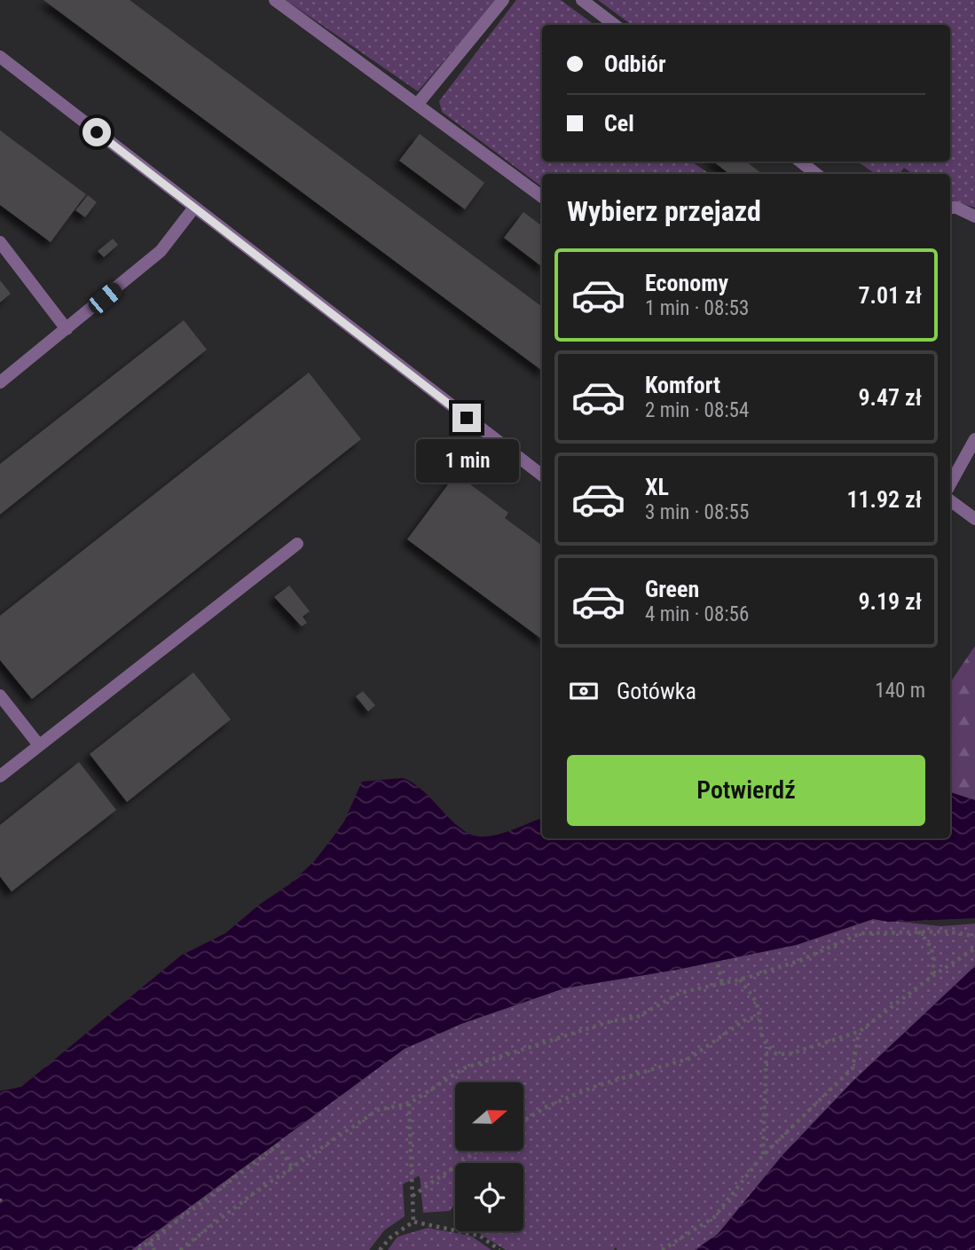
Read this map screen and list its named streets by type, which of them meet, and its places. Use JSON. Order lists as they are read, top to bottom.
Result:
{
  "north": "right",
  "page": {
    "banner": ["Odbiór", "Cel"],
    "heading": "Wybierz przejazd",
    "list": [
      {
        "name": "Economy",
        "note": "1 min · 08:53",
        "value": "7.01 zł"
      },
      {
        "name": "Komfort",
        "note": "2 min · 08:54",
        "value": "9.47 zł"
      },
      {
        "name": "XL",
        "note": "3 min · 08:55",
        "value": "11.92 zł"
      },
      {
        "name": "Green",
        "note": "4 min · 08:56",
        "value": "9.19 zł"
      }
    ],
    "bubble": "1 min",
    "pay": ["Gotówka", "140 m"],
    "buttons": "Potwierdź"
  }
}
